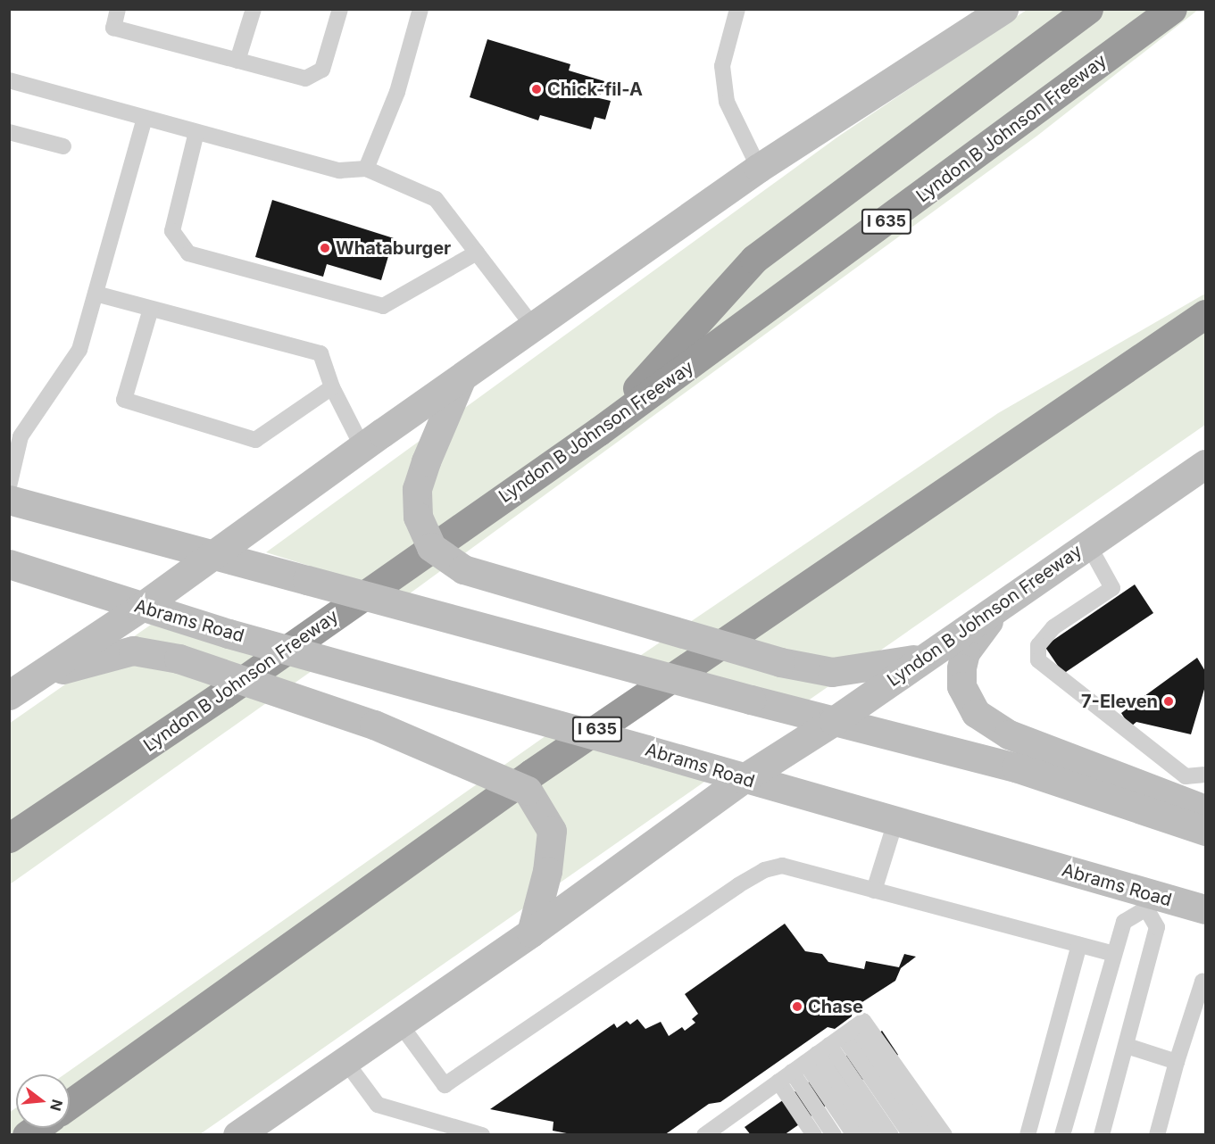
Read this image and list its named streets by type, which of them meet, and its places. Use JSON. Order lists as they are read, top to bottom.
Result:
{
  "streets": {
    "highway": ["Lyndon B Johnson Freeway", "I 635"],
    "main road": ["Abrams Road"]
  },
  "crossings": [
    ["Lyndon B Johnson Freeway", "Abrams Road"]
  ],
  "places": [
    "Chick-fil-A",
    "Whataburger",
    "7-Eleven",
    "Chase"
  ],
  "north": "right"
}
